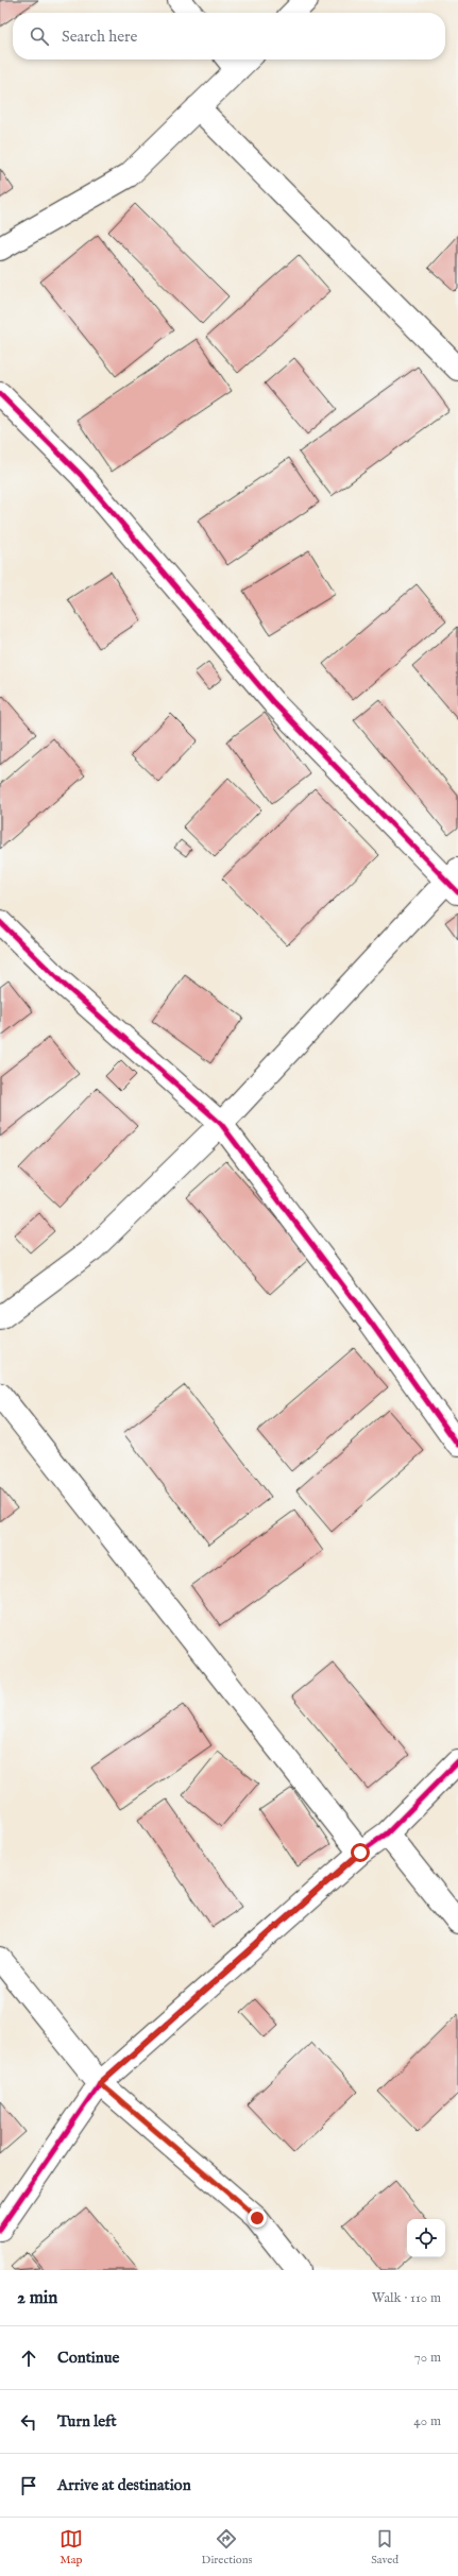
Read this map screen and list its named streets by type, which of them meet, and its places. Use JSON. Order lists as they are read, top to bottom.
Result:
{
  "page": {
    "search": "Search here",
    "heading": ["2 min", "Walk · 110 m"],
    "list": [
      ["Continue", "70 m"],
      ["Turn left", "40 m"],
      "Arrive at destination"
    ],
    "nav": ["Map", "Directions", "Saved"]
  }
}
